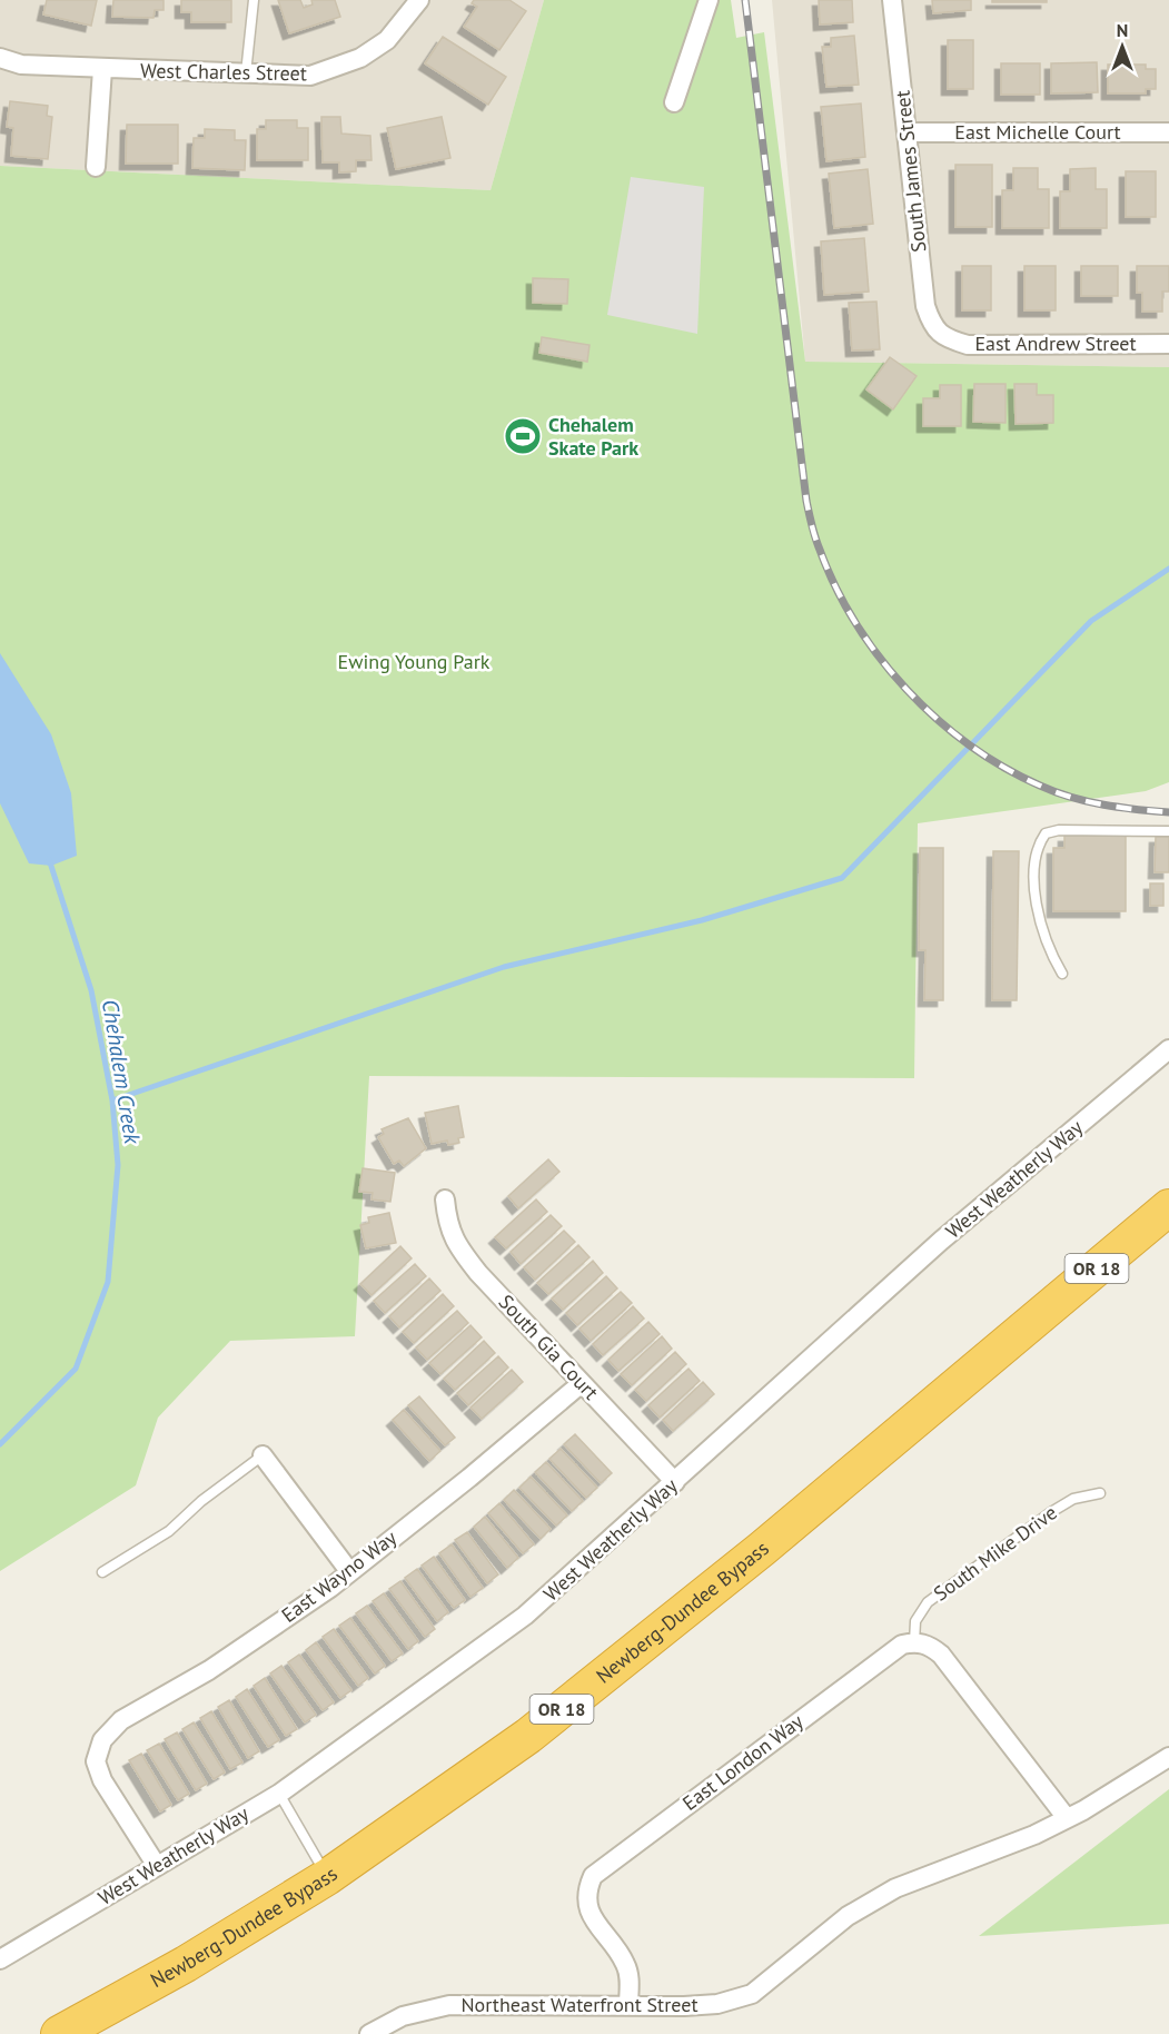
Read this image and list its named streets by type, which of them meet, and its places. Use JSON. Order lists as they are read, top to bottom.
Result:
{
  "streets": {
    "highway": ["OR 18", "Newberg-Dundee Bypass"],
    "street": [
      "West Charles Street",
      "East Michelle Court",
      "South James Street",
      "East Andrew Street",
      "West Weatherly Way",
      "South Gia Court",
      "East Wayno Way",
      "East London Way",
      "Northeast Waterfront Street"
    ],
    "lane": ["South Mike Drive"]
  },
  "crossings": [
    ["East Michelle Court", "South James Street"],
    ["South James Street", "East Andrew Street"],
    ["West Weatherly Way", "South Gia Court"],
    ["West Weatherly Way", "East Wayno Way"],
    ["South Gia Court", "East Wayno Way"],
    ["South Mike Drive", "East London Way"],
    ["East London Way", "Northeast Waterfront Street"]
  ],
  "water": ["Chehalem Creek"],
  "parks": ["Ewing Young Park"],
  "places": {
    "sports": ["Chehalem Skate Park"]
  },
  "north": "top"
}
